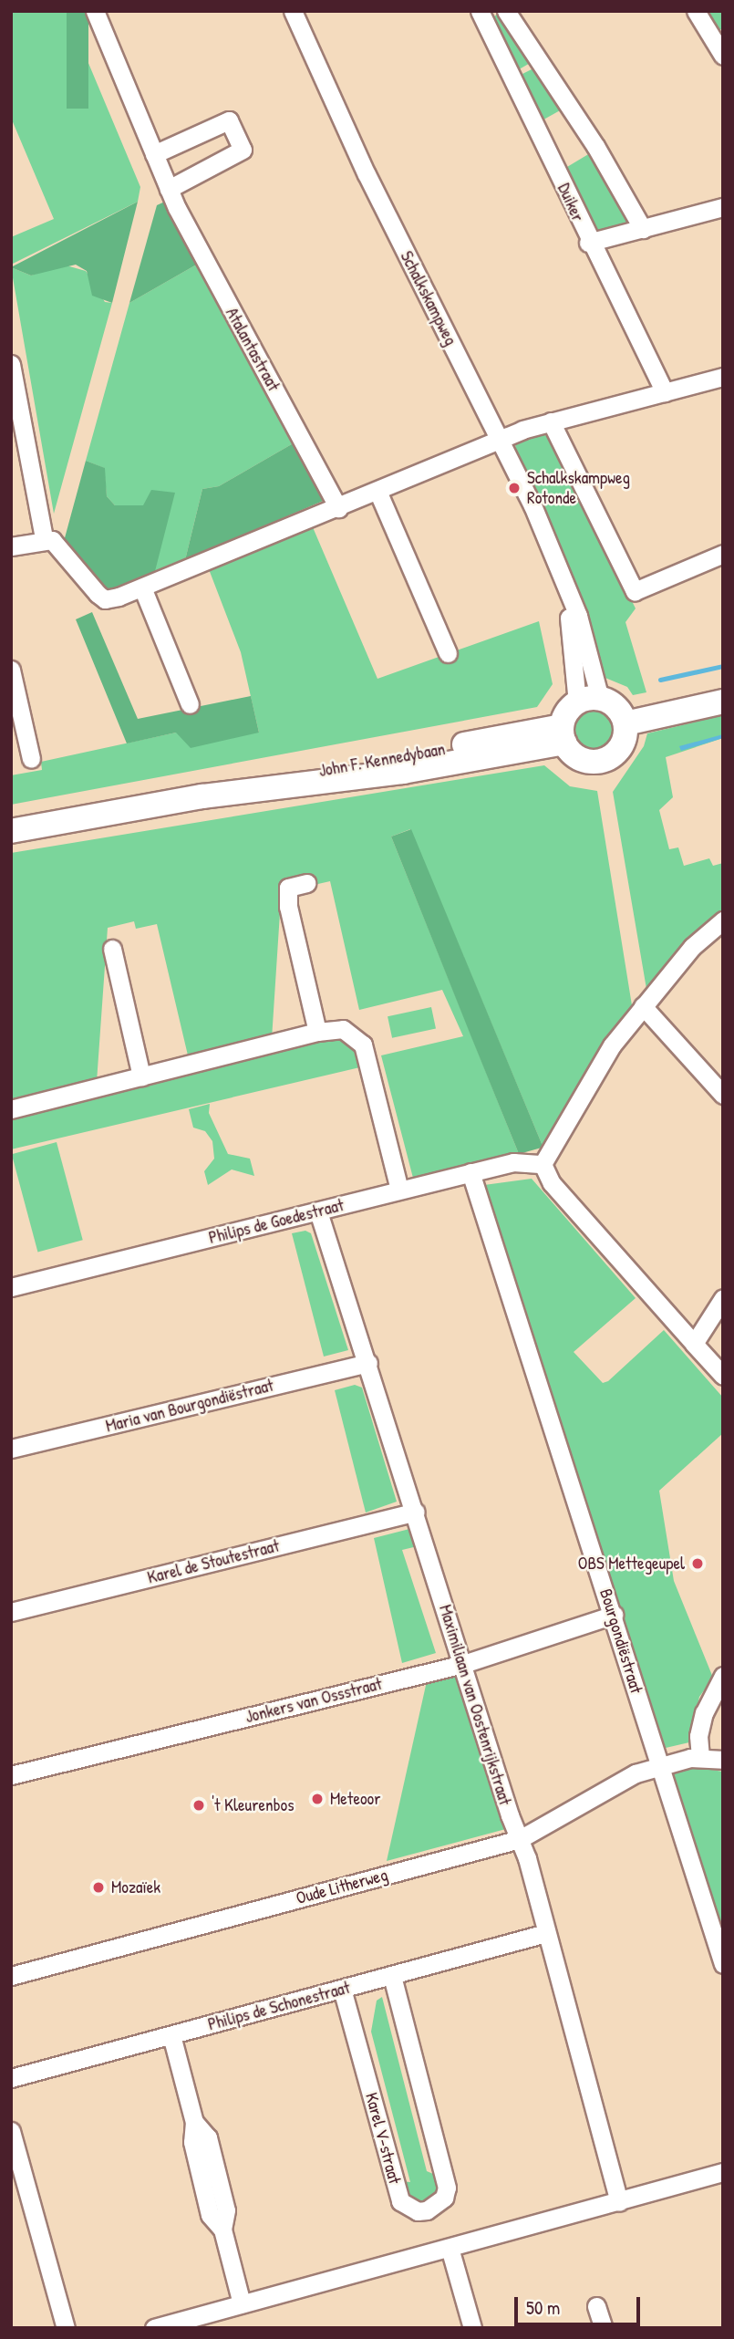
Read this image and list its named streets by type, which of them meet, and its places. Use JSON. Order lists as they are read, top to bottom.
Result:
{
  "streets": {
    "main road": ["John F. Kennedybaan"],
    "street": [
      "Duiker",
      "Schalkskampweg",
      "Atalantastraat",
      "Philips de Goedestraat",
      "Maria van Bourgondiëstraat",
      "Karel de Stoutestraat",
      "Bourgondiëstraat",
      "Jonkers van Ossstraat",
      "Maximiliaan van Oostenrijkstraat",
      "Oude Litherweg",
      "Philips de Schonestraat",
      "Karel V-straat"
    ]
  },
  "crossings": [
    ["Schalkskampweg", "John F. Kennedybaan"],
    ["Philips de Goedestraat", "Bourgondiëstraat"],
    ["Philips de Goedestraat", "Maximiliaan van Oostenrijkstraat"],
    ["Maria van Bourgondiëstraat", "Maximiliaan van Oostenrijkstraat"],
    ["Karel de Stoutestraat", "Maximiliaan van Oostenrijkstraat"],
    ["Bourgondiëstraat", "Jonkers van Ossstraat"],
    ["Bourgondiëstraat", "Oude Litherweg"],
    ["Jonkers van Ossstraat", "Maximiliaan van Oostenrijkstraat"],
    ["Maximiliaan van Oostenrijkstraat", "Oude Litherweg"],
    ["Maximiliaan van Oostenrijkstraat", "Philips de Schonestraat"],
    ["Philips de Schonestraat", "Karel V-straat"]
  ],
  "places": [
    "Schalkskampweg Rotonde",
    "OBS Mettegeupel",
    "Meteoor",
    "'t Kleurenbos",
    "Mozaïek"
  ],
  "scale_bar": "50 m"
}
